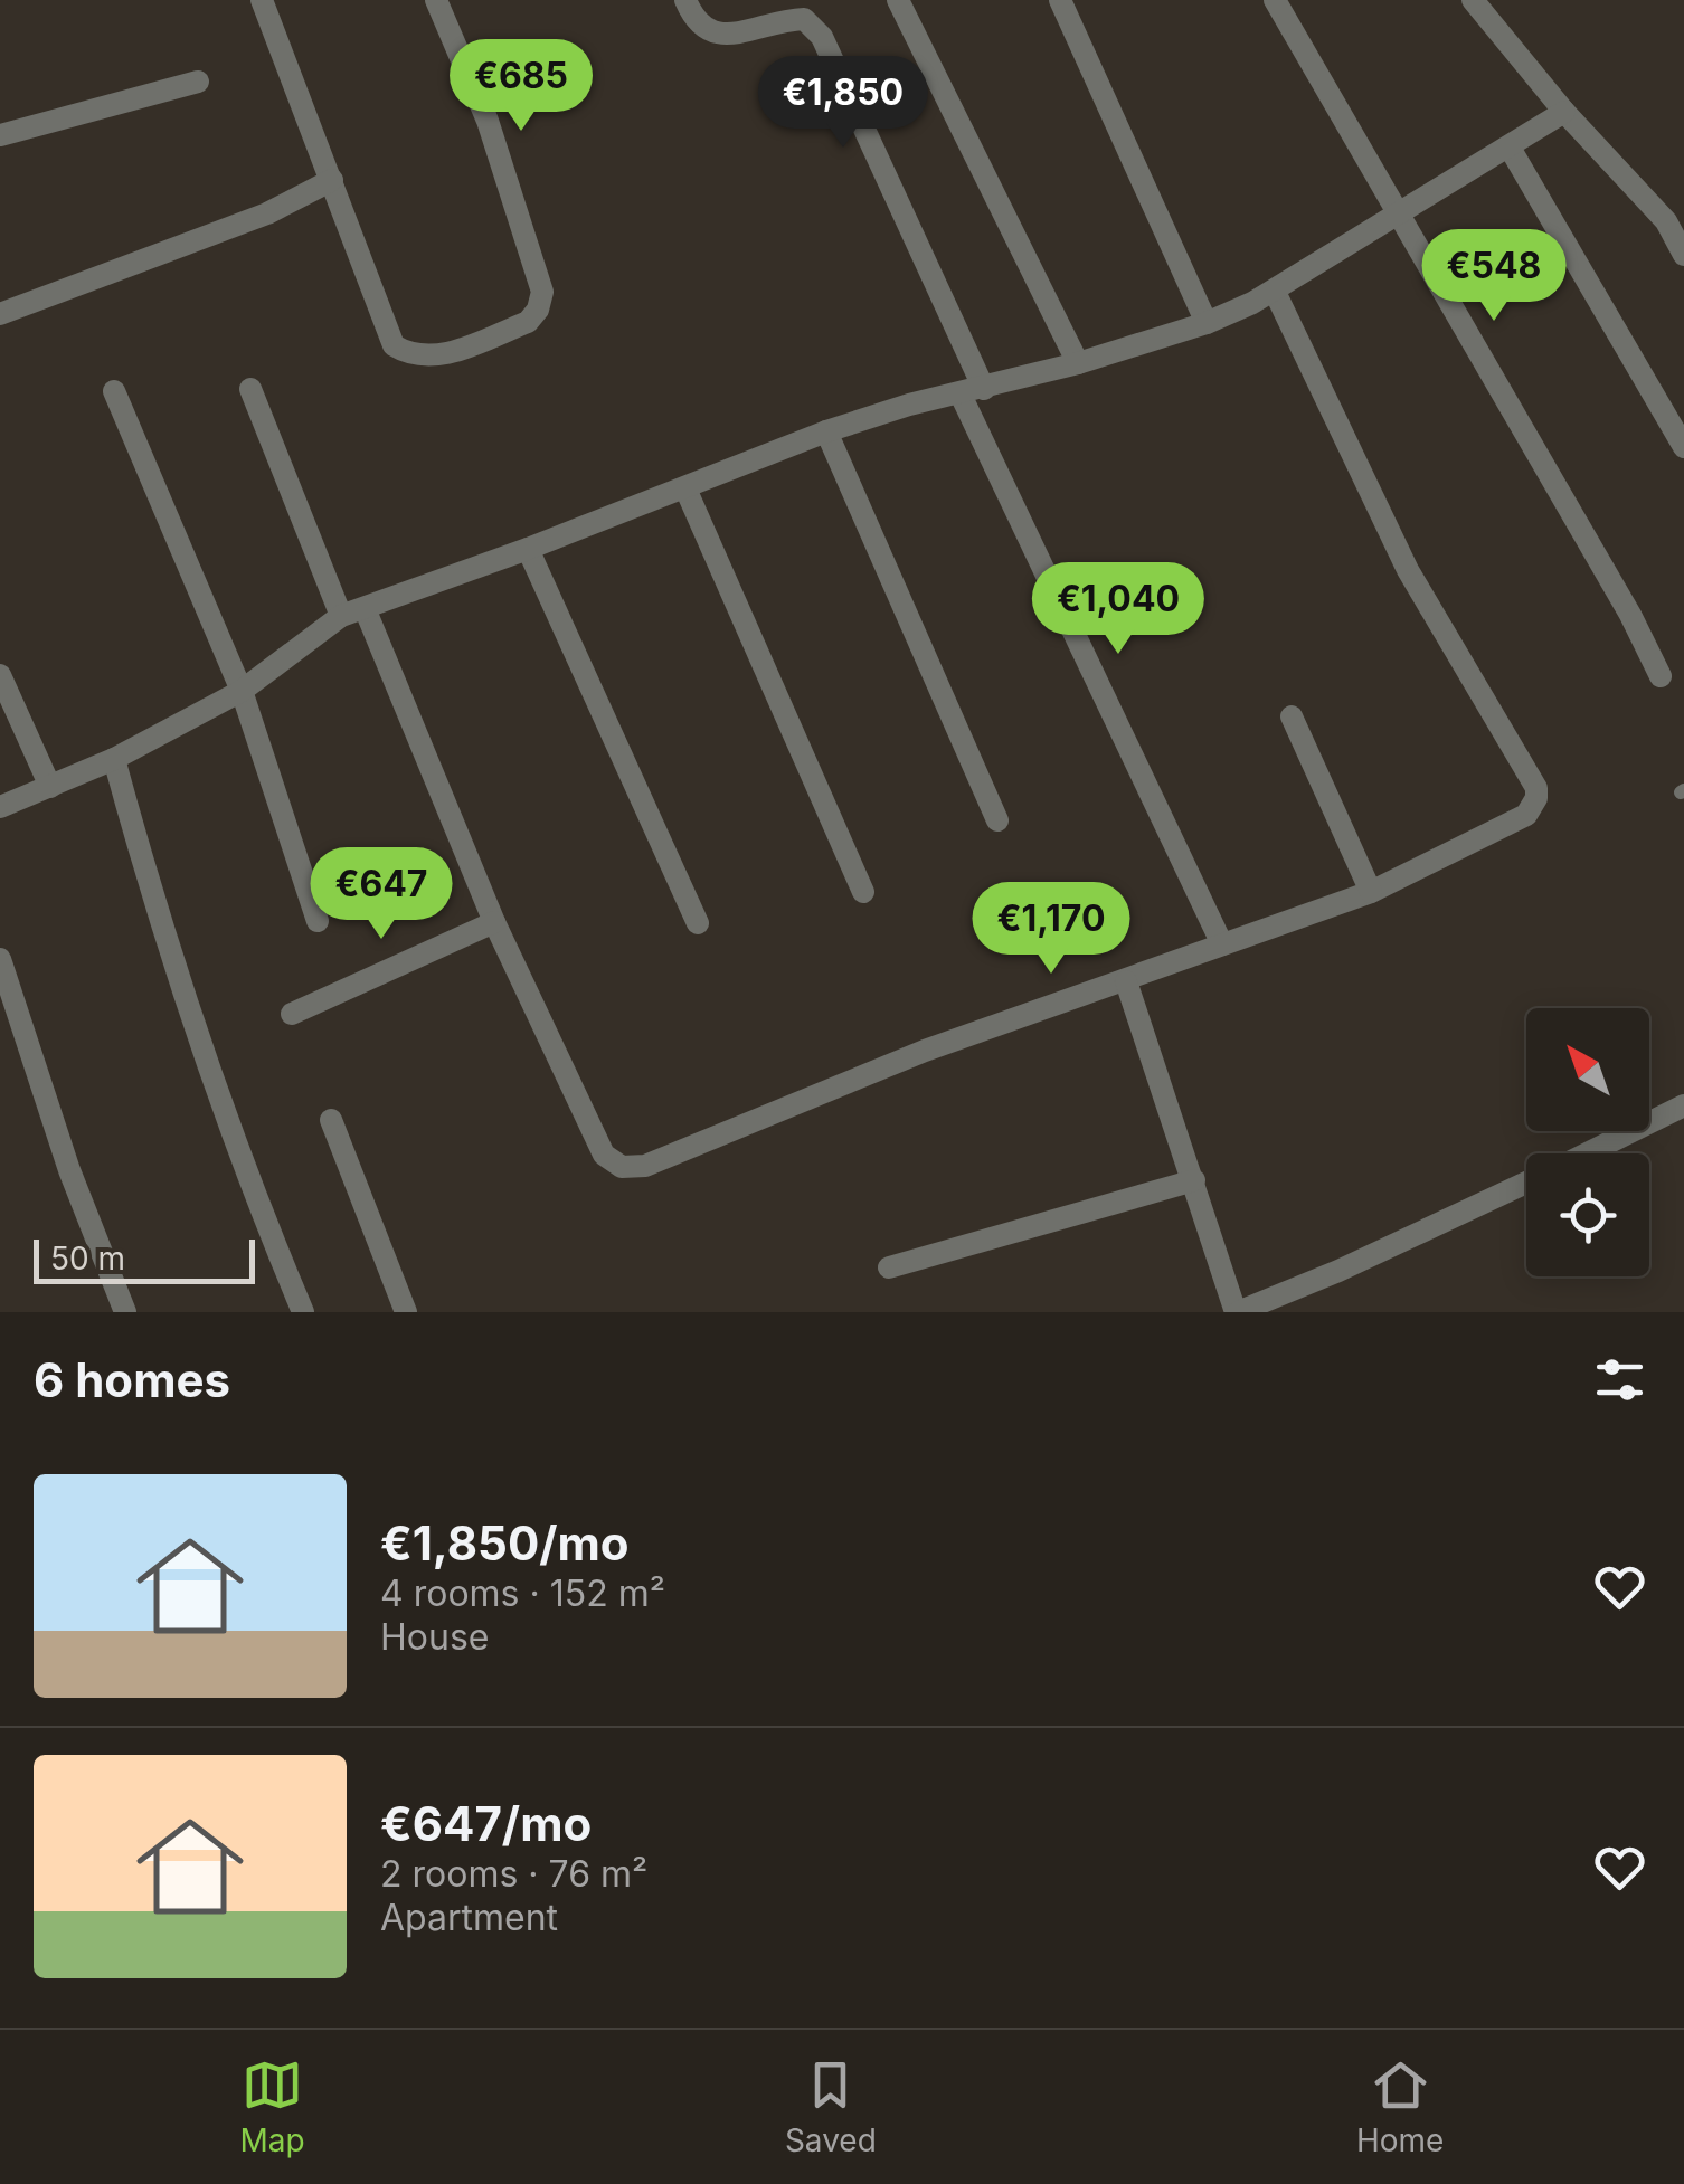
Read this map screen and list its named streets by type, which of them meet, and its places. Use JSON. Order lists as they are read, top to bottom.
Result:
{
  "scale_bar": "50 m",
  "north": "top left",
  "page": {
    "price": [
      "€685",
      "€1,850",
      "€548",
      "€1,040",
      "€647",
      "€1,170"
    ],
    "scale": "50 m",
    "heading": "6 homes",
    "list": [
      {
        "name": "€1,850/mo",
        "note": "4 rooms · 152 m² · House"
      },
      {
        "name": "€647/mo",
        "note": "2 rooms · 76 m² · Apartment"
      }
    ],
    "tabs": ["Map", "Saved", "Home"]
  }
}
